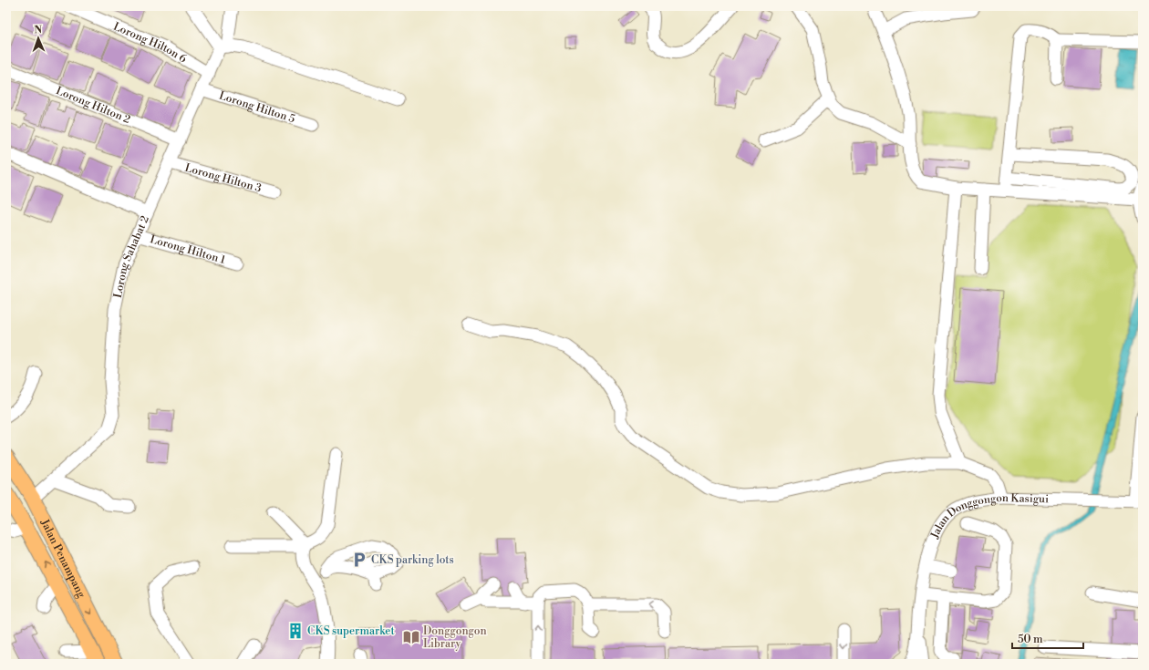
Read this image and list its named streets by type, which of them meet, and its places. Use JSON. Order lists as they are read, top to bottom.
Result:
{
  "streets": {
    "main road": ["Jalan Penampang"],
    "street": [
      "Lorong Hilton 6",
      "Lorong Hilton 2",
      "Lorong Hilton 5",
      "Lorong Hilton 3",
      "Lorong Hilton 1",
      "Lorong Sahabat 2",
      "Jalan Donggongon Kasigui"
    ]
  },
  "crossings": [
    ["Lorong Hilton 6", "Lorong Sahabat 2"],
    ["Lorong Hilton 2", "Lorong Sahabat 2"],
    ["Lorong Hilton 5", "Lorong Sahabat 2"],
    ["Lorong Hilton 3", "Lorong Sahabat 2"],
    ["Lorong Hilton 1", "Lorong Sahabat 2"],
    ["Lorong Sahabat 2", "Jalan Penampang"]
  ],
  "places": {
    "parking": ["CKS parking lots"],
    "building": ["CKS supermarket"],
    "library": ["Donggongon Library"]
  },
  "scale_bar": "50 m",
  "north": "top"
}
